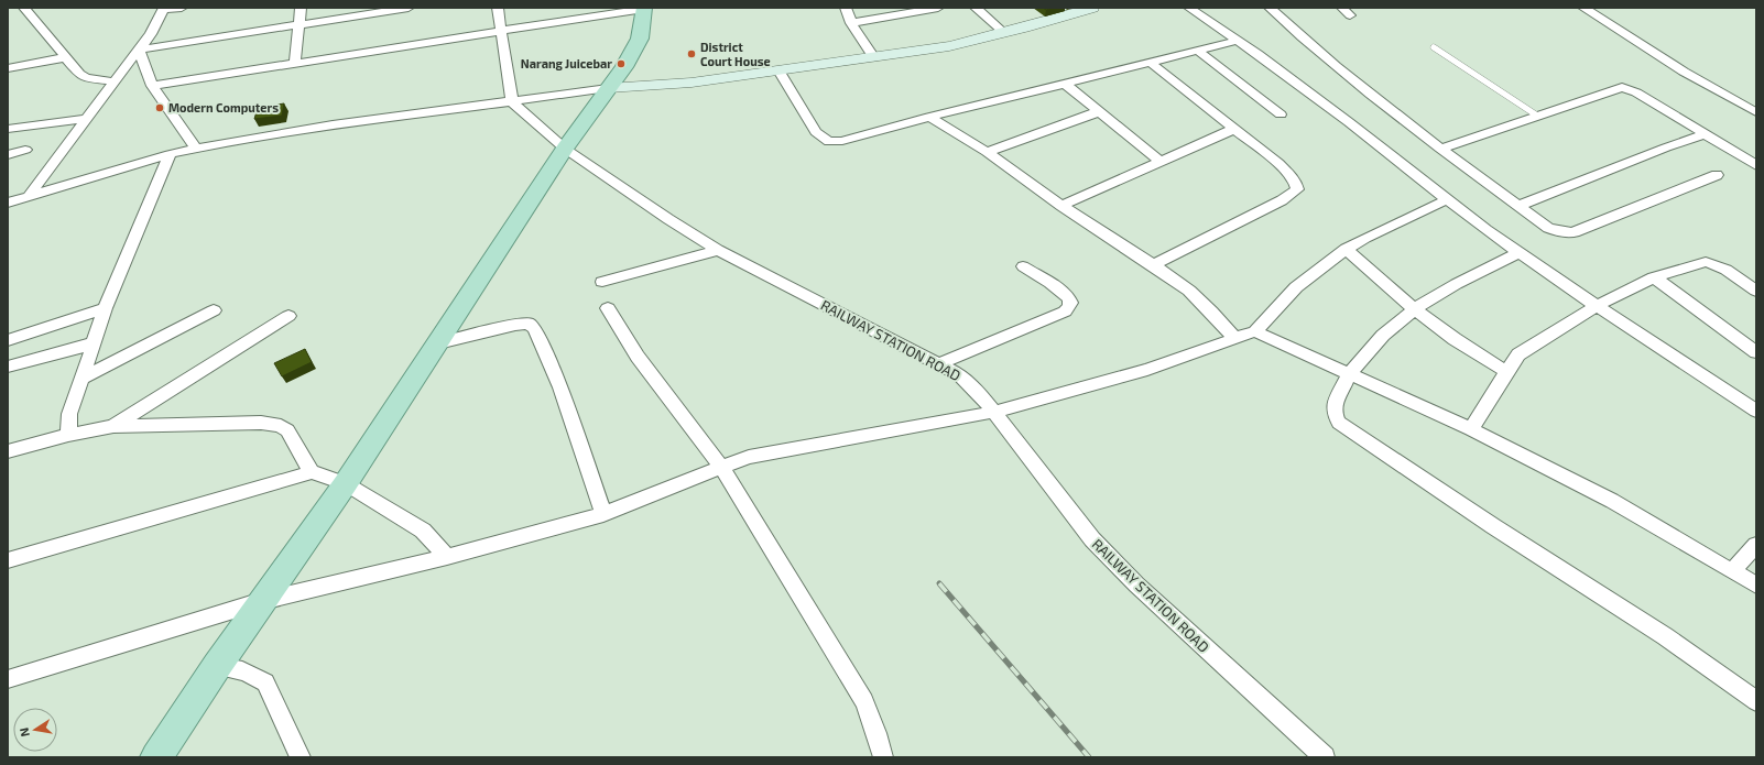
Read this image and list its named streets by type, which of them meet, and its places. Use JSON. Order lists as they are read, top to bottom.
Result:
{
  "streets": {
    "street": ["RAILWAY STATION ROAD"]
  },
  "places": ["District Court House", "Narang Juicebar", "Modern Computers"],
  "north": "left"
}
